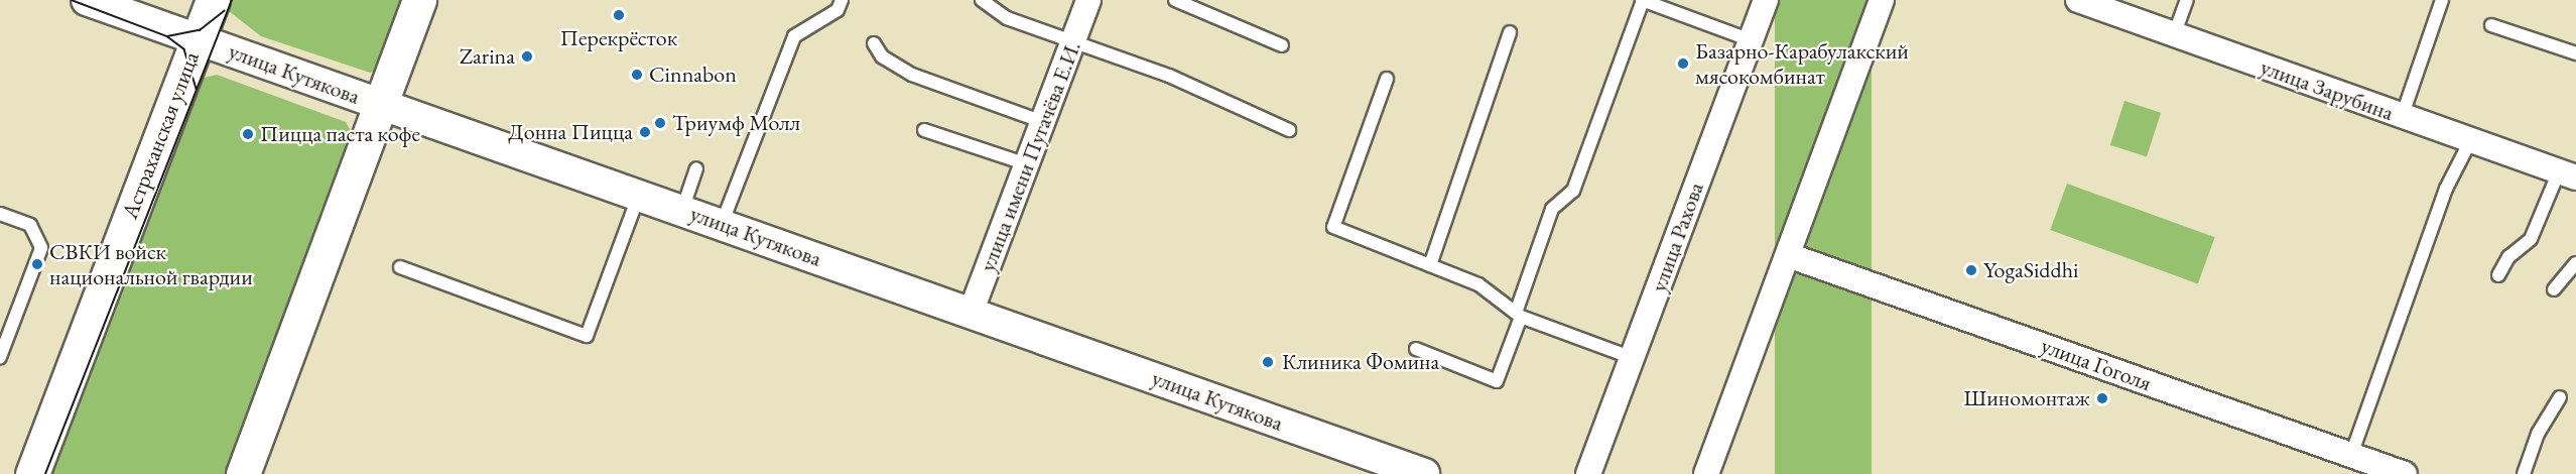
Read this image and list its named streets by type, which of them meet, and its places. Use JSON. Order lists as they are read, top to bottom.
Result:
{
  "streets": {
    "main road": ["Астраханская улица"],
    "street": [
      "улица Кутякова",
      "улица Зарубина",
      "улица имени Пугачёва Е.И.",
      "улица Рахова",
      "улица Гоголя"
    ]
  },
  "crossings": [
    ["улица Кутякова", "Астраханская улица"],
    ["улица Кутякова", "улица имени Пугачёва Е.И."]
  ],
  "places": [
    "Перекрёсток",
    "Zarina",
    "Базарно-Карабулакский мясокомбинат",
    "Cinnabon",
    "Триумф Молл",
    "Донна Пицца",
    "Пицца паста кофе",
    "СВКИ войск национальной гвардии",
    "YogaSiddhi",
    "Клиника Фомина",
    "Шиномонтаж"
  ]
}
